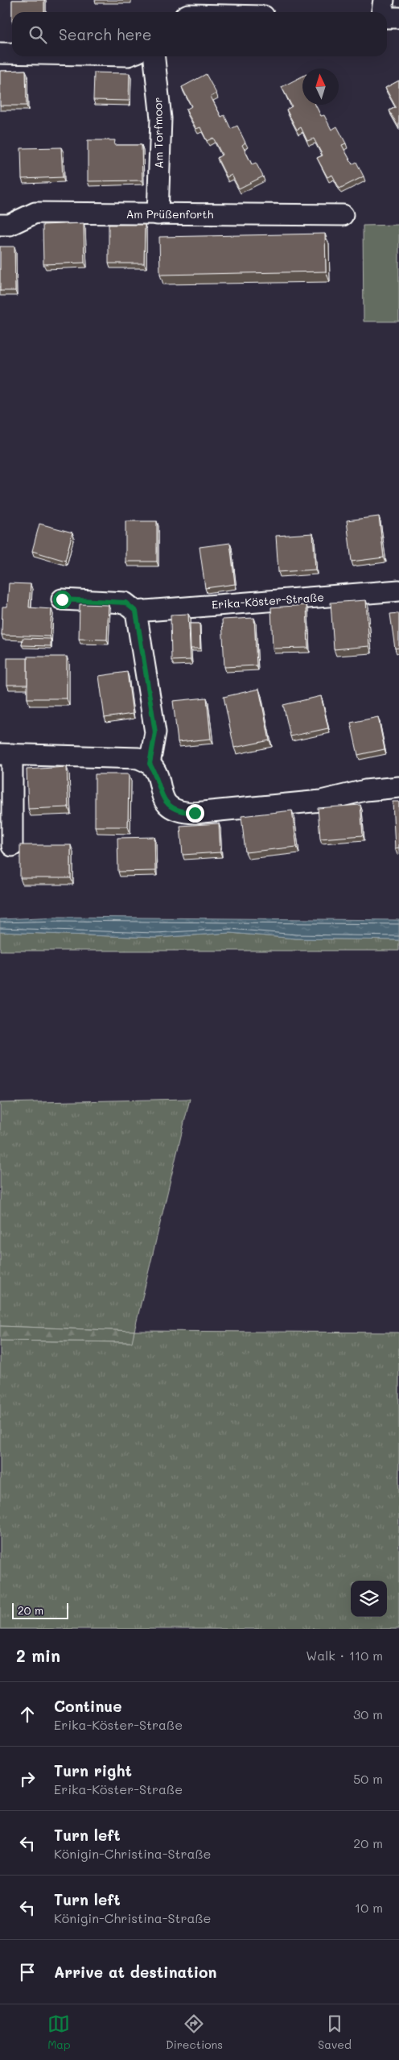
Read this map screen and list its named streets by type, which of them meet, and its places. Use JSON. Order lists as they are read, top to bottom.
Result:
{
  "streets": {
    "street": ["Am Torfmoor", "Am Prüßenforth", "Erika-Köster-Straße"]
  },
  "crossings": [
    ["Am Torfmoor", "Am Prüßenforth"]
  ],
  "scale_bar": "20 m",
  "north": "top",
  "page": {
    "search": "Search here",
    "scale": "20 m",
    "heading": ["2 min", "Walk · 110 m"],
    "list": [
      ["Continue", "Erika-Köster-Straße", "30 m"],
      ["Turn right", "Erika-Köster-Straße", "50 m"],
      ["Turn left", "Königin-Christina-Straße", "20 m"],
      ["Turn left", "Königin-Christina-Straße", "10 m"],
      "Arrive at destination"
    ],
    "nav": ["Map", "Directions", "Saved"]
  }
}
